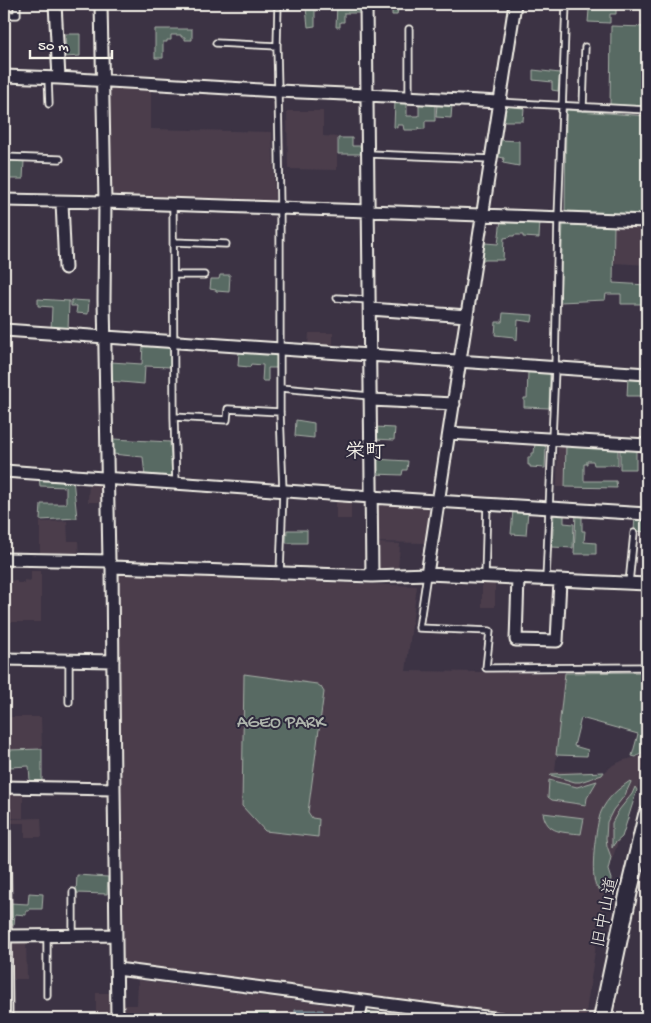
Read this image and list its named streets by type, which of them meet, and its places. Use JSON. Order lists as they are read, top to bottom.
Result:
{
  "streets": {
    "main road": ["旧中山道"]
  },
  "districts": ["栄町"],
  "parks": ["AGEO PARK"],
  "scale_bar": "50 m"
}
